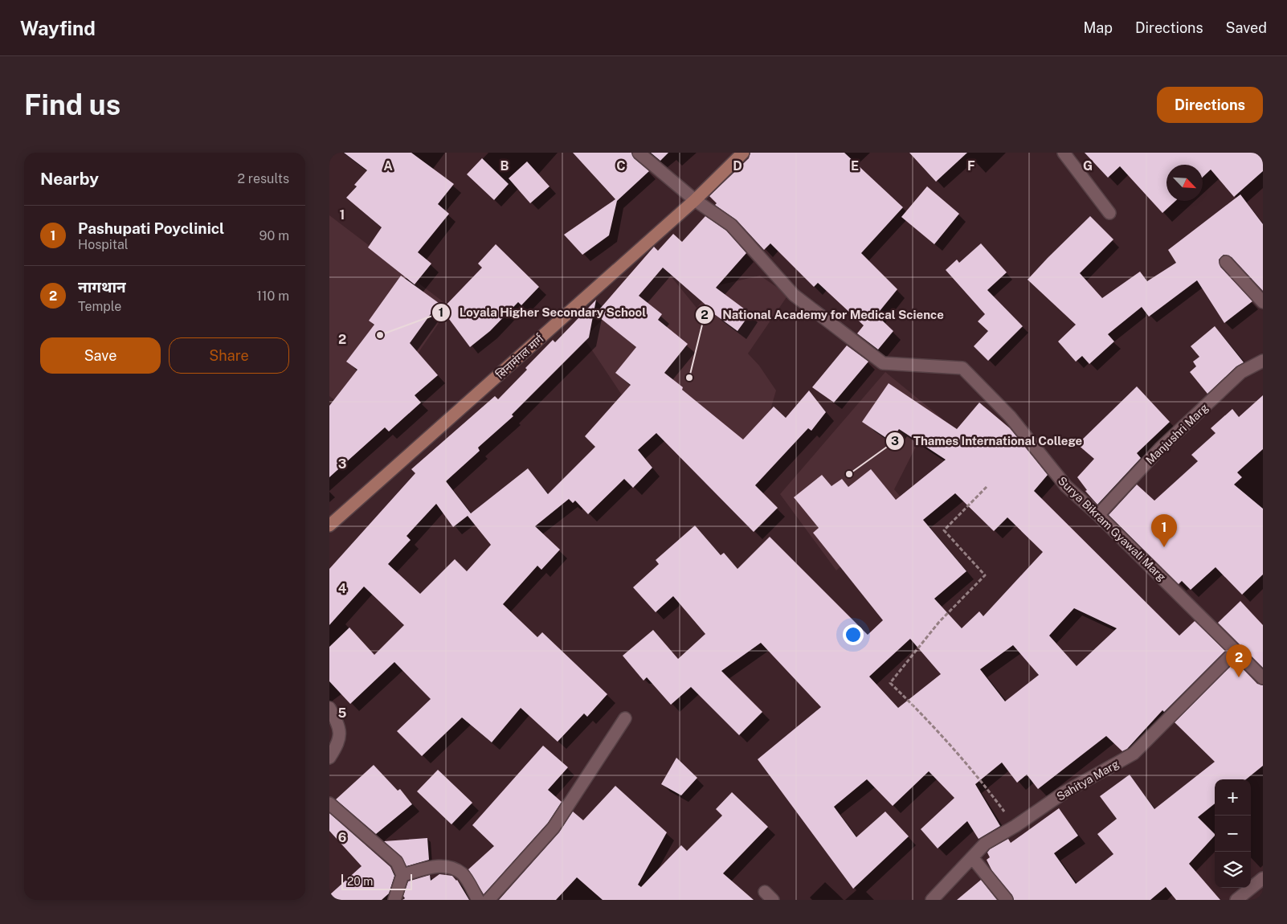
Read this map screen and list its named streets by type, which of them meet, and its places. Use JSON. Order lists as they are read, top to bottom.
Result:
{
  "streets": {
    "main road": ["सिनामंगल मार्ग"],
    "street": ["Manjushri Marg", "Surya Bikram Gyawali Marg", "Sahitya Marg"]
  },
  "crossings": [
    ["सिनामंगल मार्ग", "Surya Bikram Gyawali Marg"],
    ["Manjushri Marg", "Surya Bikram Gyawali Marg"],
    ["Surya Bikram Gyawali Marg", "Sahitya Marg"]
  ],
  "places": ["Loyala Higher Secondary School", "National Academy for Medical Science", "Thames International College"],
  "scale_bar": "20 m",
  "north": "bottom right",
  "page": {
    "header": "Wayfind",
    "nav": ["Map", "Directions", "Saved"],
    "buttons": [
      "Directions",
      ["Save", "Share"]
    ],
    "title": "Find us",
    "heading": ["Nearby", "2 results"],
    "list": [
      {
        "mark": "1",
        "name": "Pashupati Poyclinicl",
        "note": "Hospital",
        "value": "90 m"
      },
      {
        "mark": "2",
        "name": "नागथान",
        "note": "Temple",
        "value": "110 m"
      }
    ],
    "pins": ["1", "2"],
    "map_buttons": ["+", "−"],
    "scale": "20 m"
  },
  "grid": {
    "columns": [
      "A",
      "B",
      "C",
      "D",
      "E",
      "F",
      "G"
    ],
    "rows": [
      "1",
      "2",
      "3",
      "4",
      "5",
      "6"
    ]
  }
}
